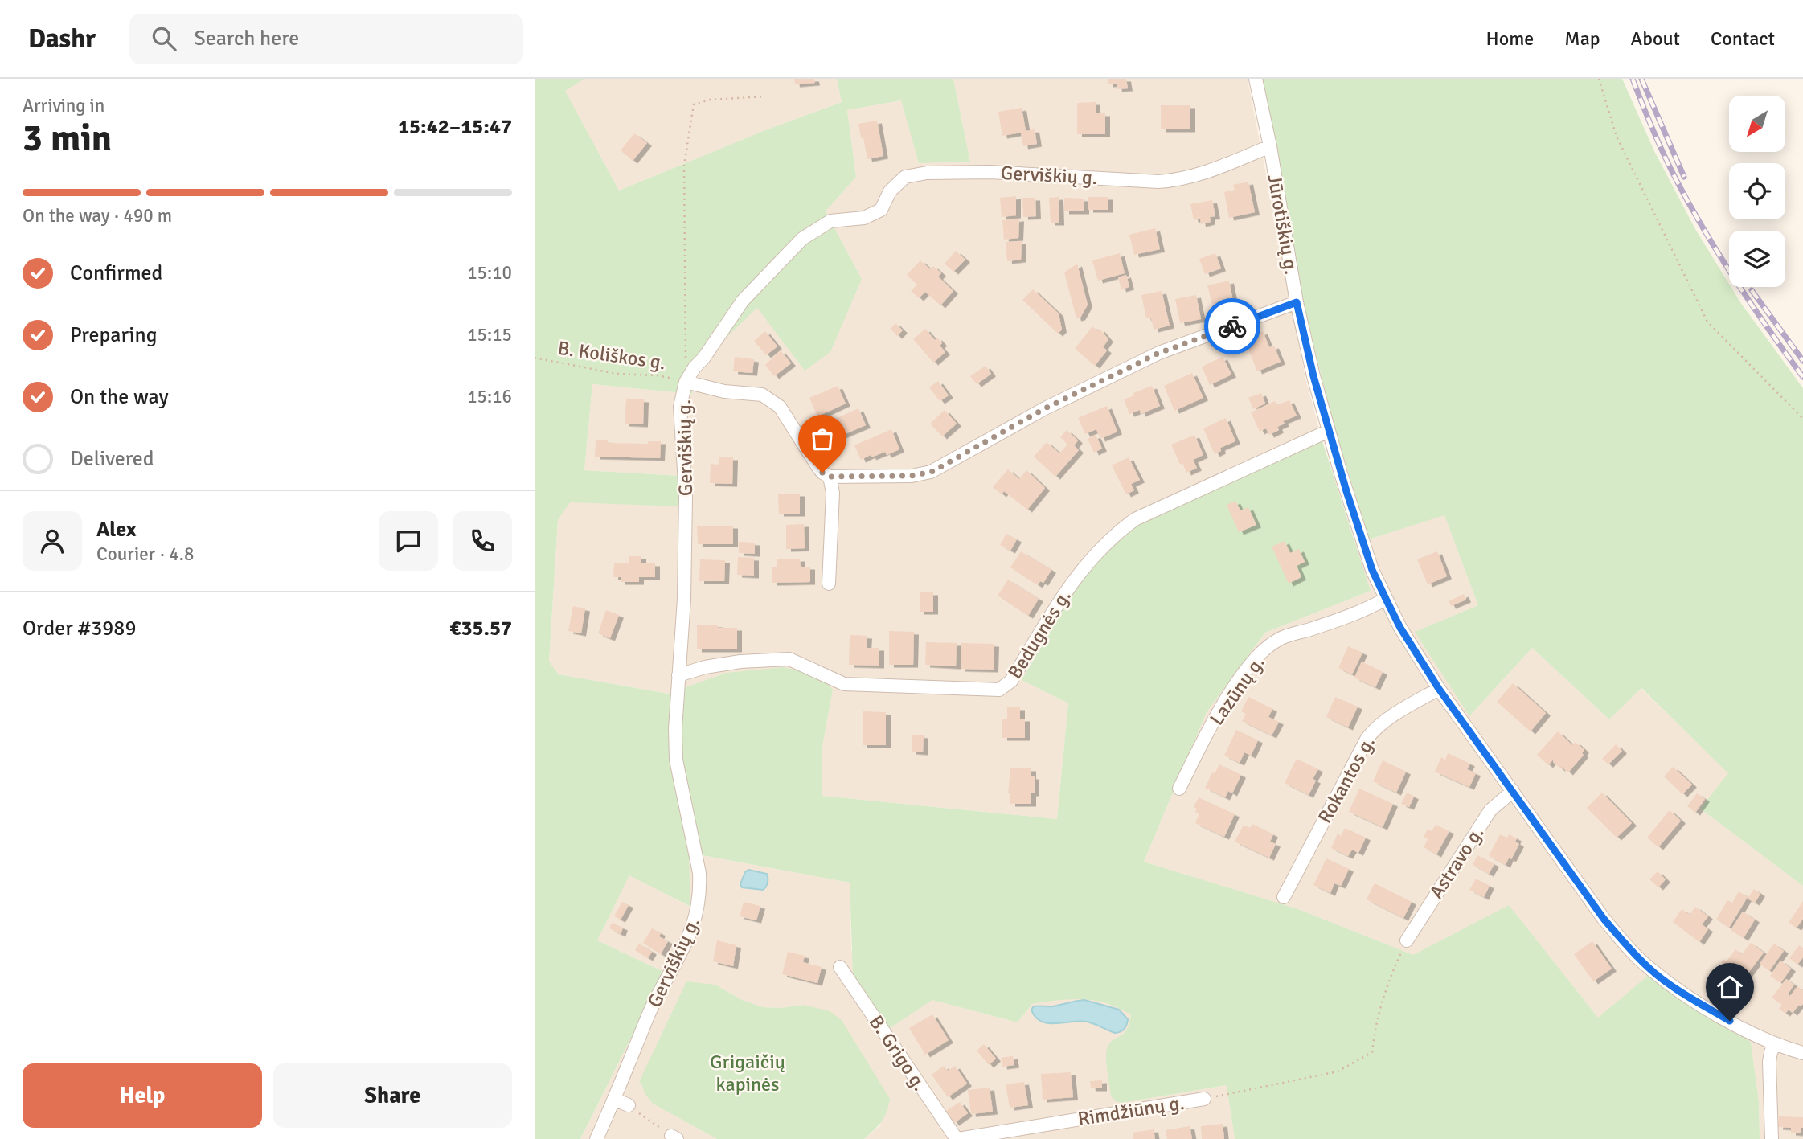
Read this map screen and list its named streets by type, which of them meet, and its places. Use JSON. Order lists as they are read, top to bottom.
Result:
{
  "streets": {
    "street": [
      "Gerviškių g.",
      "Jūrotiškių g.",
      "Bedugnės g.",
      "Lazūnų g.",
      "Rokantos g.",
      "Astravo g.",
      "B. Grigo g.",
      "Rimdžiūnų g."
    ],
    "path": ["B. Koliškos g."]
  },
  "crossings": [
    ["Gerviškių g.", "Jūrotiškių g."],
    ["Gerviškių g.", "B. Koliškos g."],
    ["Gerviškių g.", "Bedugnės g."],
    ["Jūrotiškių g.", "Bedugnės g."],
    ["Jūrotiškių g.", "Lazūnų g."],
    ["Jūrotiškių g.", "Rokantos g."],
    ["Jūrotiškių g.", "Astravo g."],
    ["B. Grigo g.", "Rimdžiūnų g."]
  ],
  "parks": ["Grigaičių kapinės"],
  "north": "bottom left",
  "page": {
    "header": "Dashr",
    "search": "Search here",
    "nav": [
      "Home",
      "Map",
      "About",
      "Contact"
    ],
    "heading": ["3 min", "Arriving in", "15:42–15:47"],
    "panel": [
      "Alex",
      "Courier · 4.8",
      "Order #3989",
      "€35.57"
    ],
    "bar": "On the way · 490 m",
    "list": [
      ["Confirmed", "15:10"],
      ["Preparing", "15:15"],
      ["On the way", "15:16"],
      "Delivered"
    ],
    "buttons": ["Help", "Share"]
  }
}
